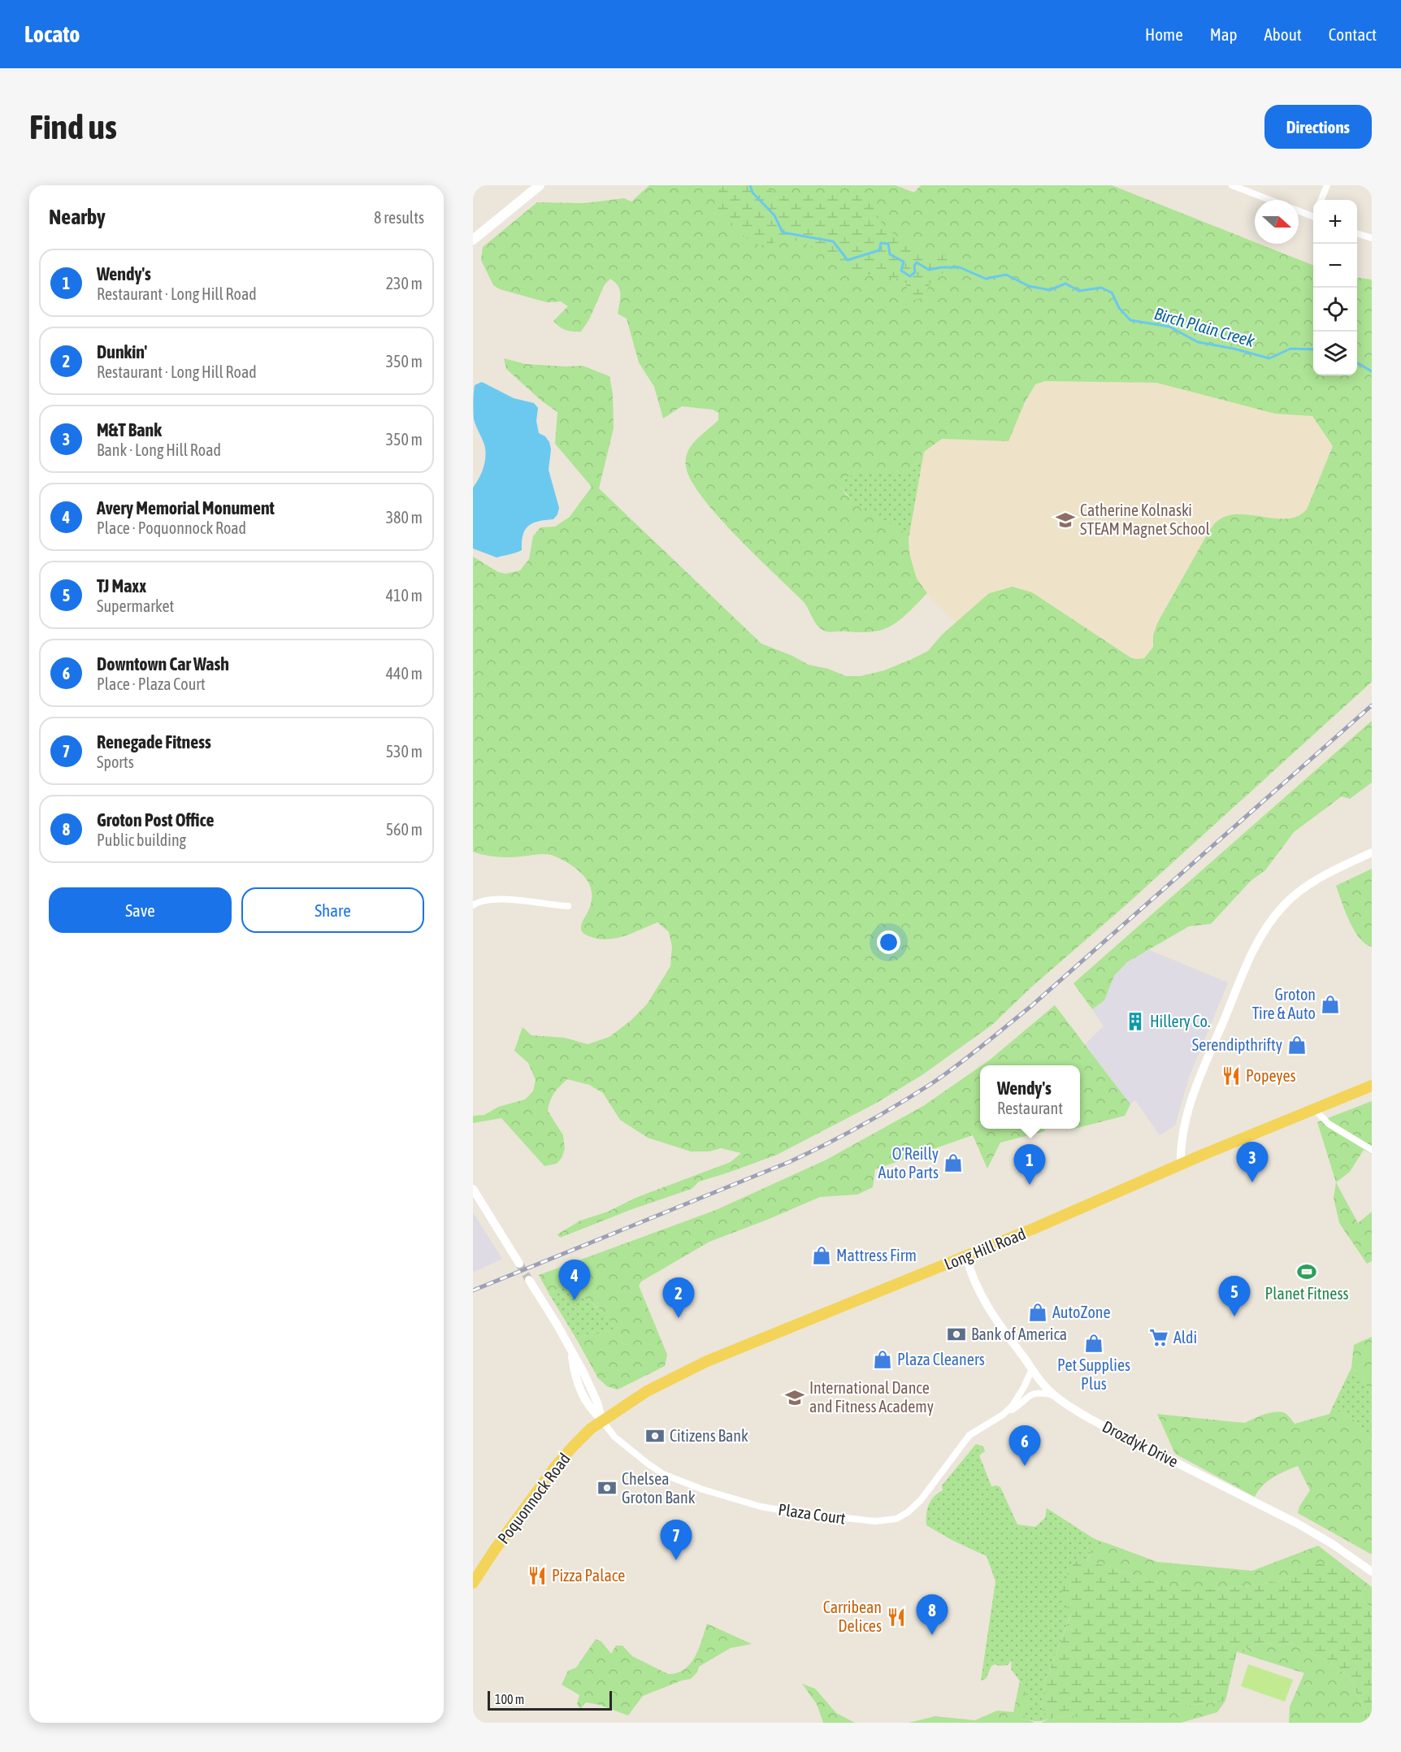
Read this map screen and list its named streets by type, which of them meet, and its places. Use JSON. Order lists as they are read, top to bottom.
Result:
{
  "streets": {
    "main road": ["Long Hill Road", "Poquonnock Road"],
    "street": ["Drozdyk Drive", "Plaza Court"]
  },
  "crossings": [
    ["Long Hill Road", "Drozdyk Drive"],
    ["Long Hill Road", "Poquonnock Road"],
    ["Long Hill Road", "Plaza Court"],
    ["Drozdyk Drive", "Plaza Court"],
    ["Poquonnock Road", "Plaza Court"]
  ],
  "water": ["Birch Plain Creek"],
  "places": {
    "school or university": ["Catherine Kolnaski STEAM Magnet School", "International Dance and Fitness Academy"],
    "shop": [
      "Groton Tire & Auto",
      "Serendipthrifty",
      "O'Reilly Auto Parts",
      "Mattress Firm",
      "AutoZone",
      "Pet Supplies Plus",
      "Plaza Cleaners"
    ],
    "building": ["Hillery Co."],
    "restaurant": ["Popeyes", "Pizza Palace", "Carribean Delices"],
    "sports": ["Planet Fitness"],
    "bank": ["Bank of America", "Citizens Bank", "Chelsea Groton Bank"],
    "supermarket": ["Aldi"]
  },
  "scale_bar": "100 m",
  "north": "right",
  "page": {
    "header": "Locato",
    "nav": [
      "Home",
      "Map",
      "About",
      "Contact"
    ],
    "buttons": [
      "Directions",
      ["Save", "Share"]
    ],
    "title": "Find us",
    "heading": ["Nearby", "8 results"],
    "map_buttons": ["+", "−"],
    "list": [
      {
        "mark": "1",
        "name": "Wendy's",
        "note": "Restaurant · Long Hill Road",
        "value": "230 m"
      },
      {
        "mark": "2",
        "name": "Dunkin'",
        "note": "Restaurant · Long Hill Road",
        "value": "350 m"
      },
      {
        "mark": "3",
        "name": "M&T Bank",
        "note": "Bank · Long Hill Road",
        "value": "350 m"
      },
      {
        "mark": "4",
        "name": "Avery Memorial Monument",
        "note": "Place · Poquonnock Road",
        "value": "380 m"
      },
      {
        "mark": "5",
        "name": "TJ Maxx",
        "note": "Supermarket",
        "value": "410 m"
      },
      {
        "mark": "6",
        "name": "Downtown Car Wash",
        "note": "Place · Plaza Court",
        "value": "440 m"
      },
      {
        "mark": "7",
        "name": "Renegade Fitness",
        "note": "Sports",
        "value": "530 m"
      },
      {
        "mark": "8",
        "name": "Groton Post Office",
        "note": "Public building",
        "value": "560 m"
      }
    ],
    "popup": ["Wendy's", "Restaurant"],
    "pins": [
      "3",
      "1",
      "4",
      "5",
      "2",
      "6",
      "7",
      "8"
    ],
    "scale": "100 m"
  }
}
